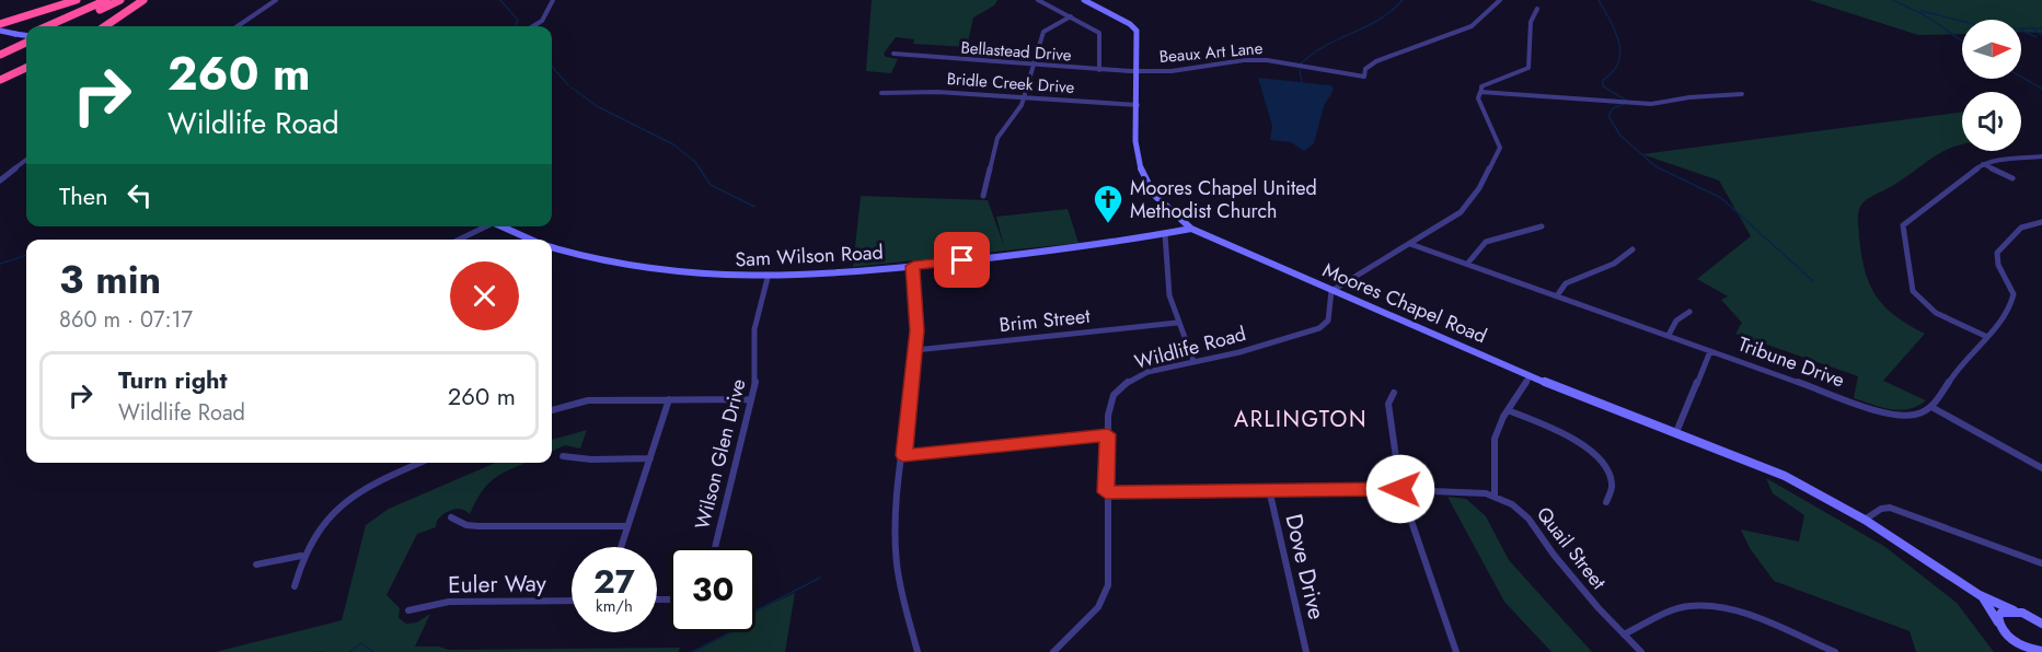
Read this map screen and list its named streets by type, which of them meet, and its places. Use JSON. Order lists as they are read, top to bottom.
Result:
{
  "streets": {
    "main road": ["Sam Wilson Road", "Moores Chapel Road"],
    "street": [
      "Bellastead Drive",
      "Beaux Art Lane",
      "Bridle Creek Drive",
      "Brim Street",
      "Wildlife Road",
      "Tribune Drive",
      "Wilson Glen Drive",
      "Quail Street",
      "Dove Drive",
      "Euler Way"
    ]
  },
  "crossings": [
    ["Bellastead Drive", "Beaux Art Lane"],
    ["Bellastead Drive", "Moores Chapel Road"],
    ["Beaux Art Lane", "Moores Chapel Road"],
    ["Bridle Creek Drive", "Moores Chapel Road"],
    ["Sam Wilson Road", "Moores Chapel Road"],
    ["Sam Wilson Road", "Wilson Glen Drive"],
    ["Moores Chapel Road", "Wildlife Road"],
    ["Wildlife Road", "Quail Street"],
    ["Quail Street", "Dove Drive"]
  ],
  "districts": ["ARLINGTON"],
  "places": {
    "church": ["Moores Chapel United Methodist Church"]
  },
  "north": "right",
  "page": {
    "turn": ["260 m", "Wildlife Road"],
    "then": "Then",
    "heading": ["3 min", "860 m · 07:17"],
    "list": [
      {
        "name": "Turn right",
        "note": "Wildlife Road",
        "value": "260 m"
      }
    ],
    "speed": "27 km/h",
    "limit": "30"
  }
}
